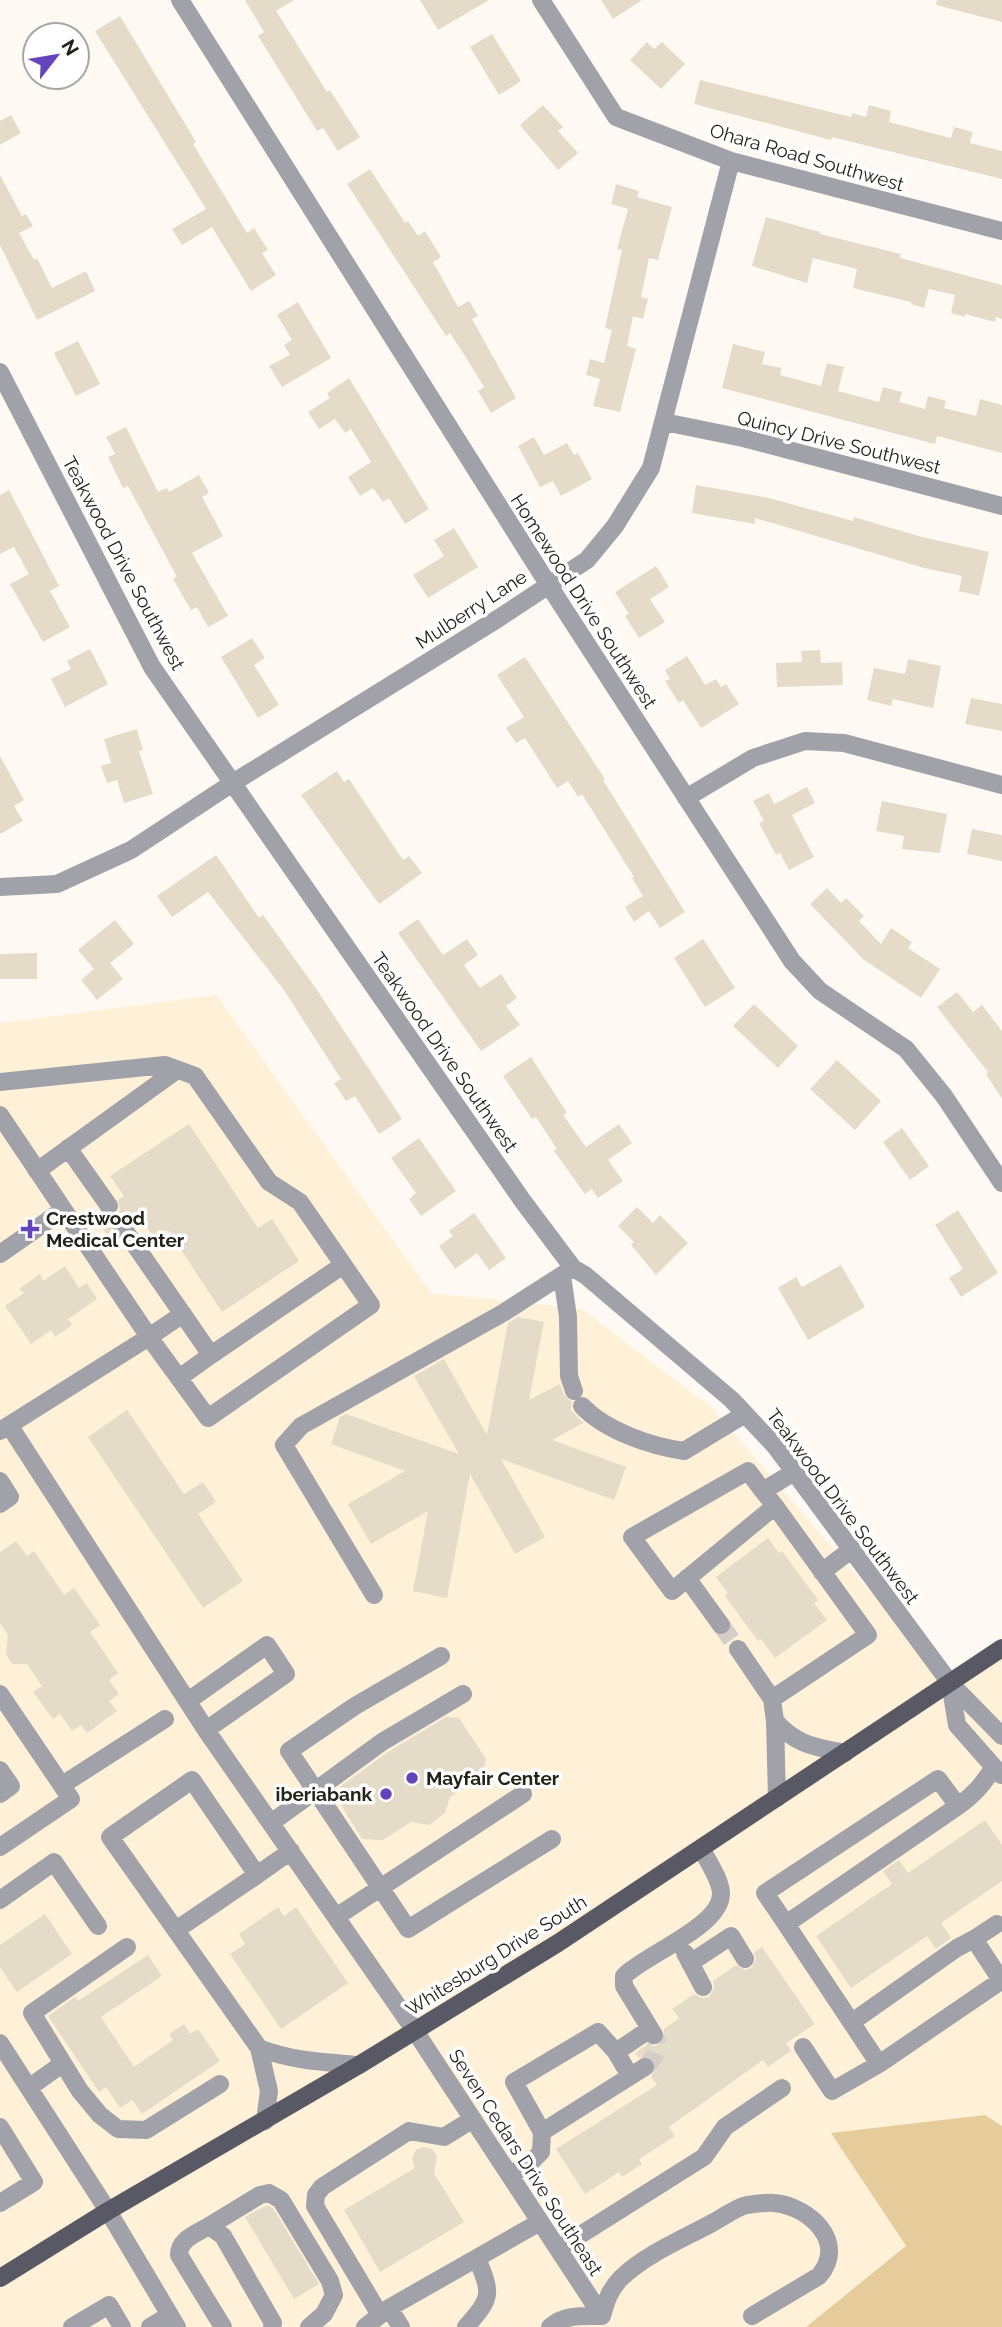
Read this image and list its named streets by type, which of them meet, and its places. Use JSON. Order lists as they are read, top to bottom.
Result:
{
  "streets": {
    "main road": ["Whitesburg Drive South"],
    "street": [
      "Ohara Road Southwest",
      "Quincy Drive Southwest",
      "Teakwood Drive Southwest",
      "Homewood Drive Southwest",
      "Mulberry Lane",
      "Seven Cedars Drive Southeast"
    ]
  },
  "crossings": [
    ["Ohara Road Southwest", "Mulberry Lane"],
    ["Quincy Drive Southwest", "Mulberry Lane"],
    ["Teakwood Drive Southwest", "Mulberry Lane"],
    ["Teakwood Drive Southwest", "Whitesburg Drive South"],
    ["Homewood Drive Southwest", "Mulberry Lane"],
    ["Whitesburg Drive South", "Seven Cedars Drive Southeast"]
  ],
  "places": {
    "health": ["Crestwood Medical Center"],
    "other": ["Mayfair Center", "iberiabank"]
  },
  "north": "top right"
}
